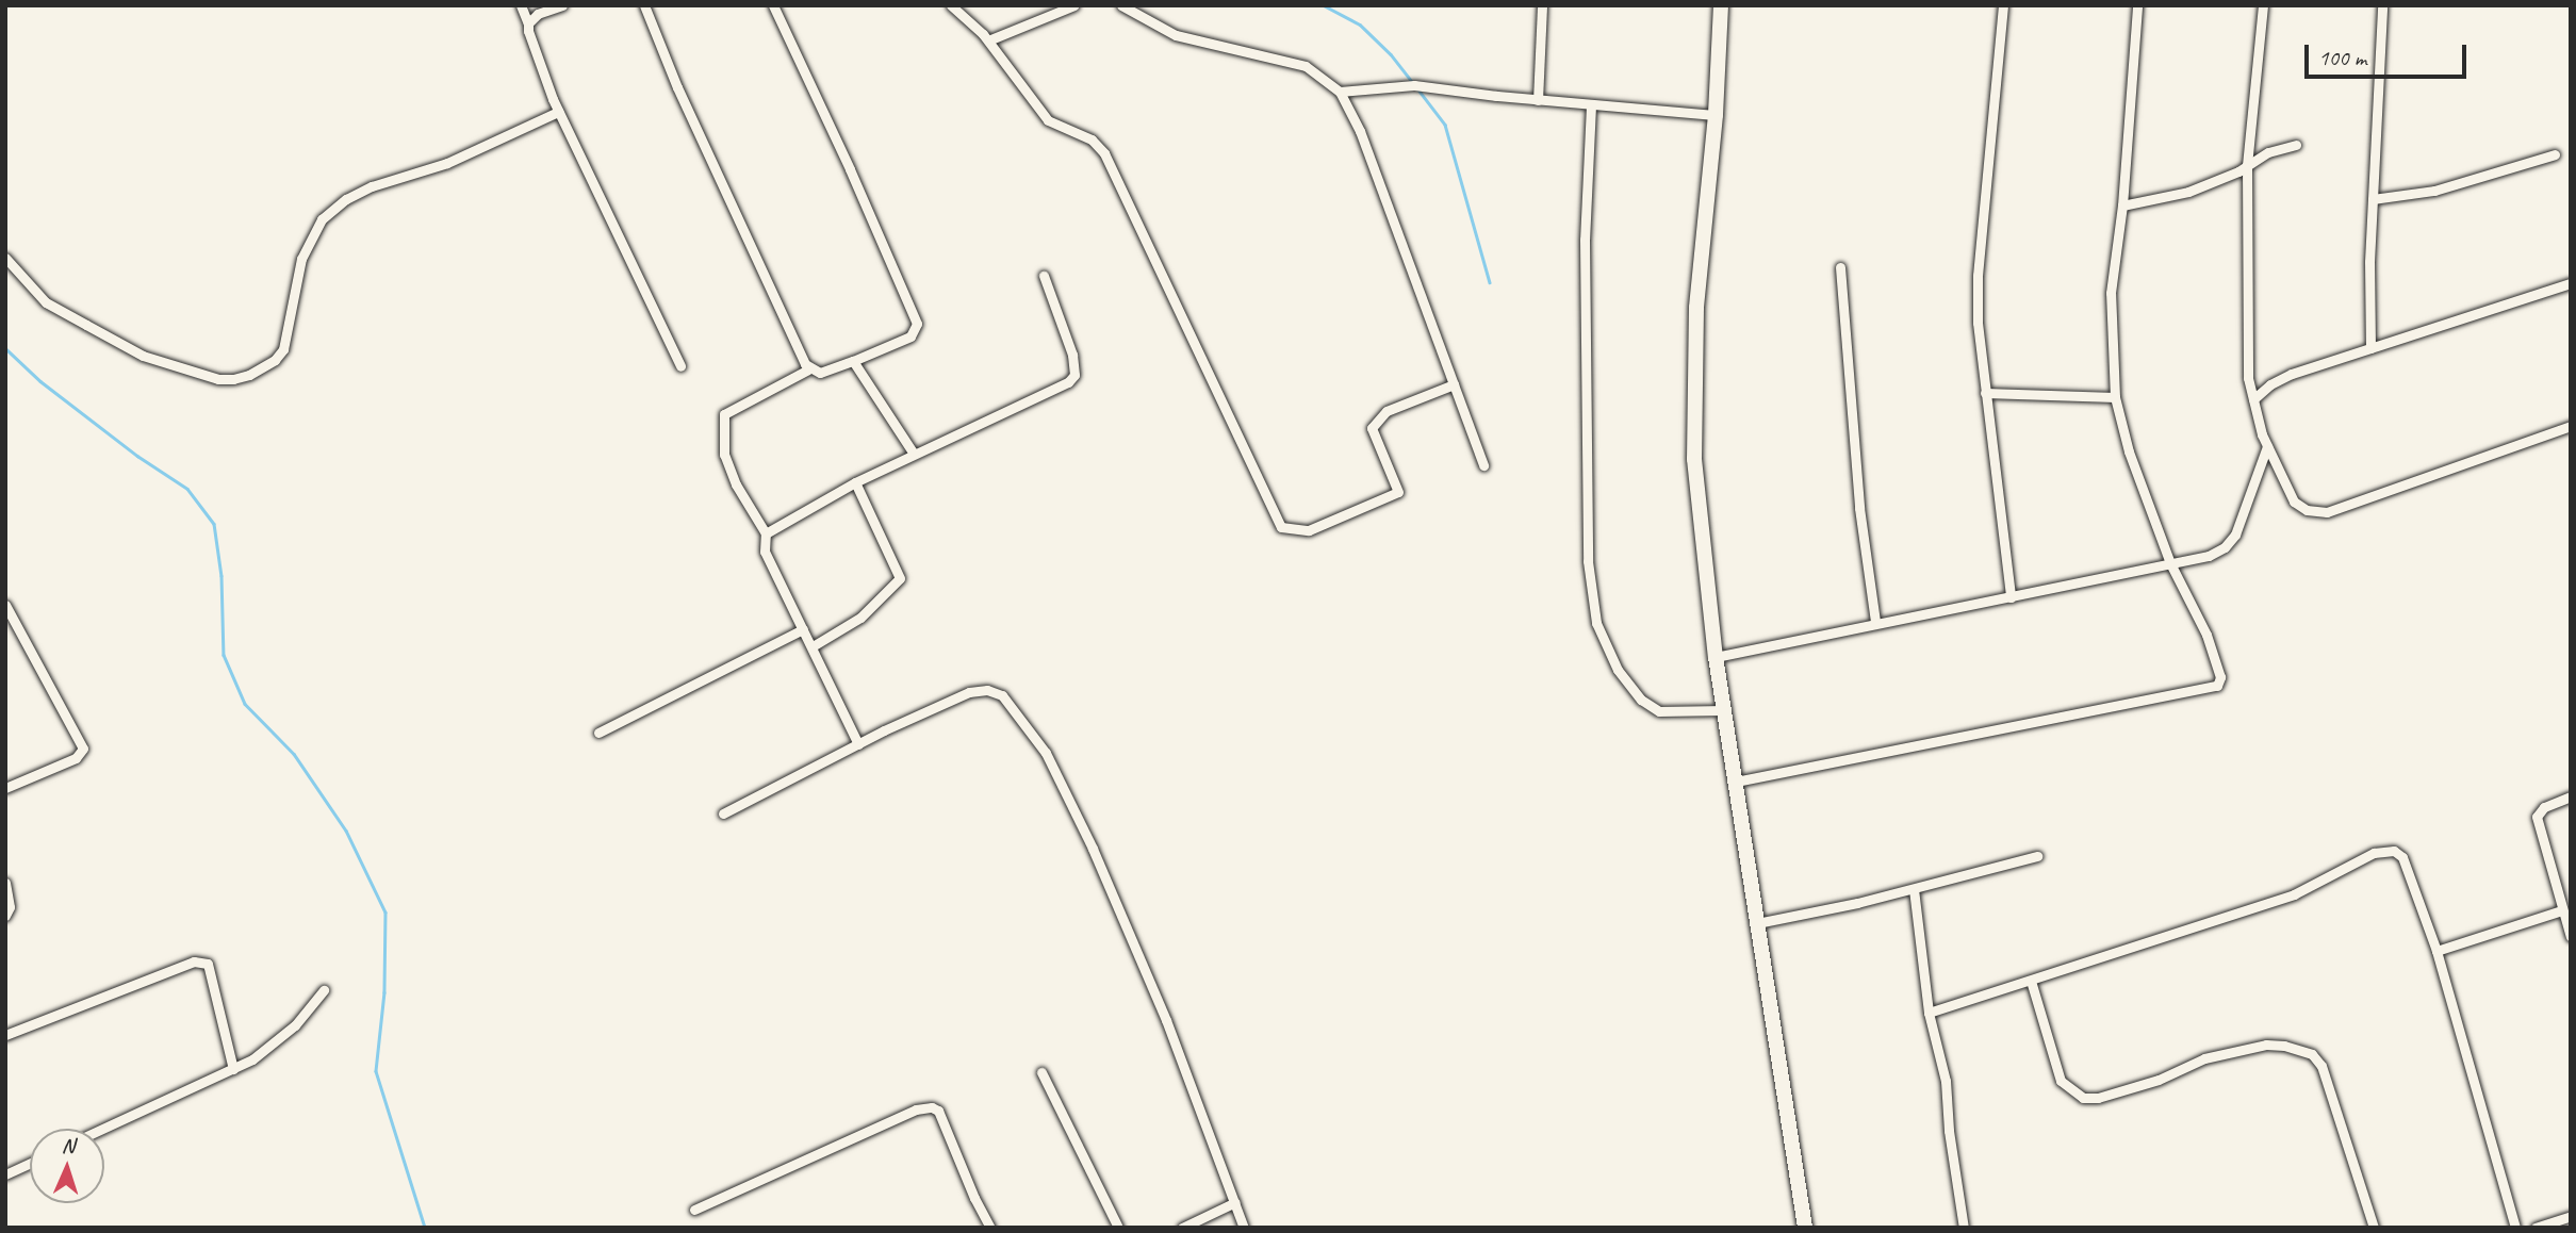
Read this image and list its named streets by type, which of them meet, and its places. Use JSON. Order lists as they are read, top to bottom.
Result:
{
  "scale_bar": "100 m",
  "north": "top"
}
